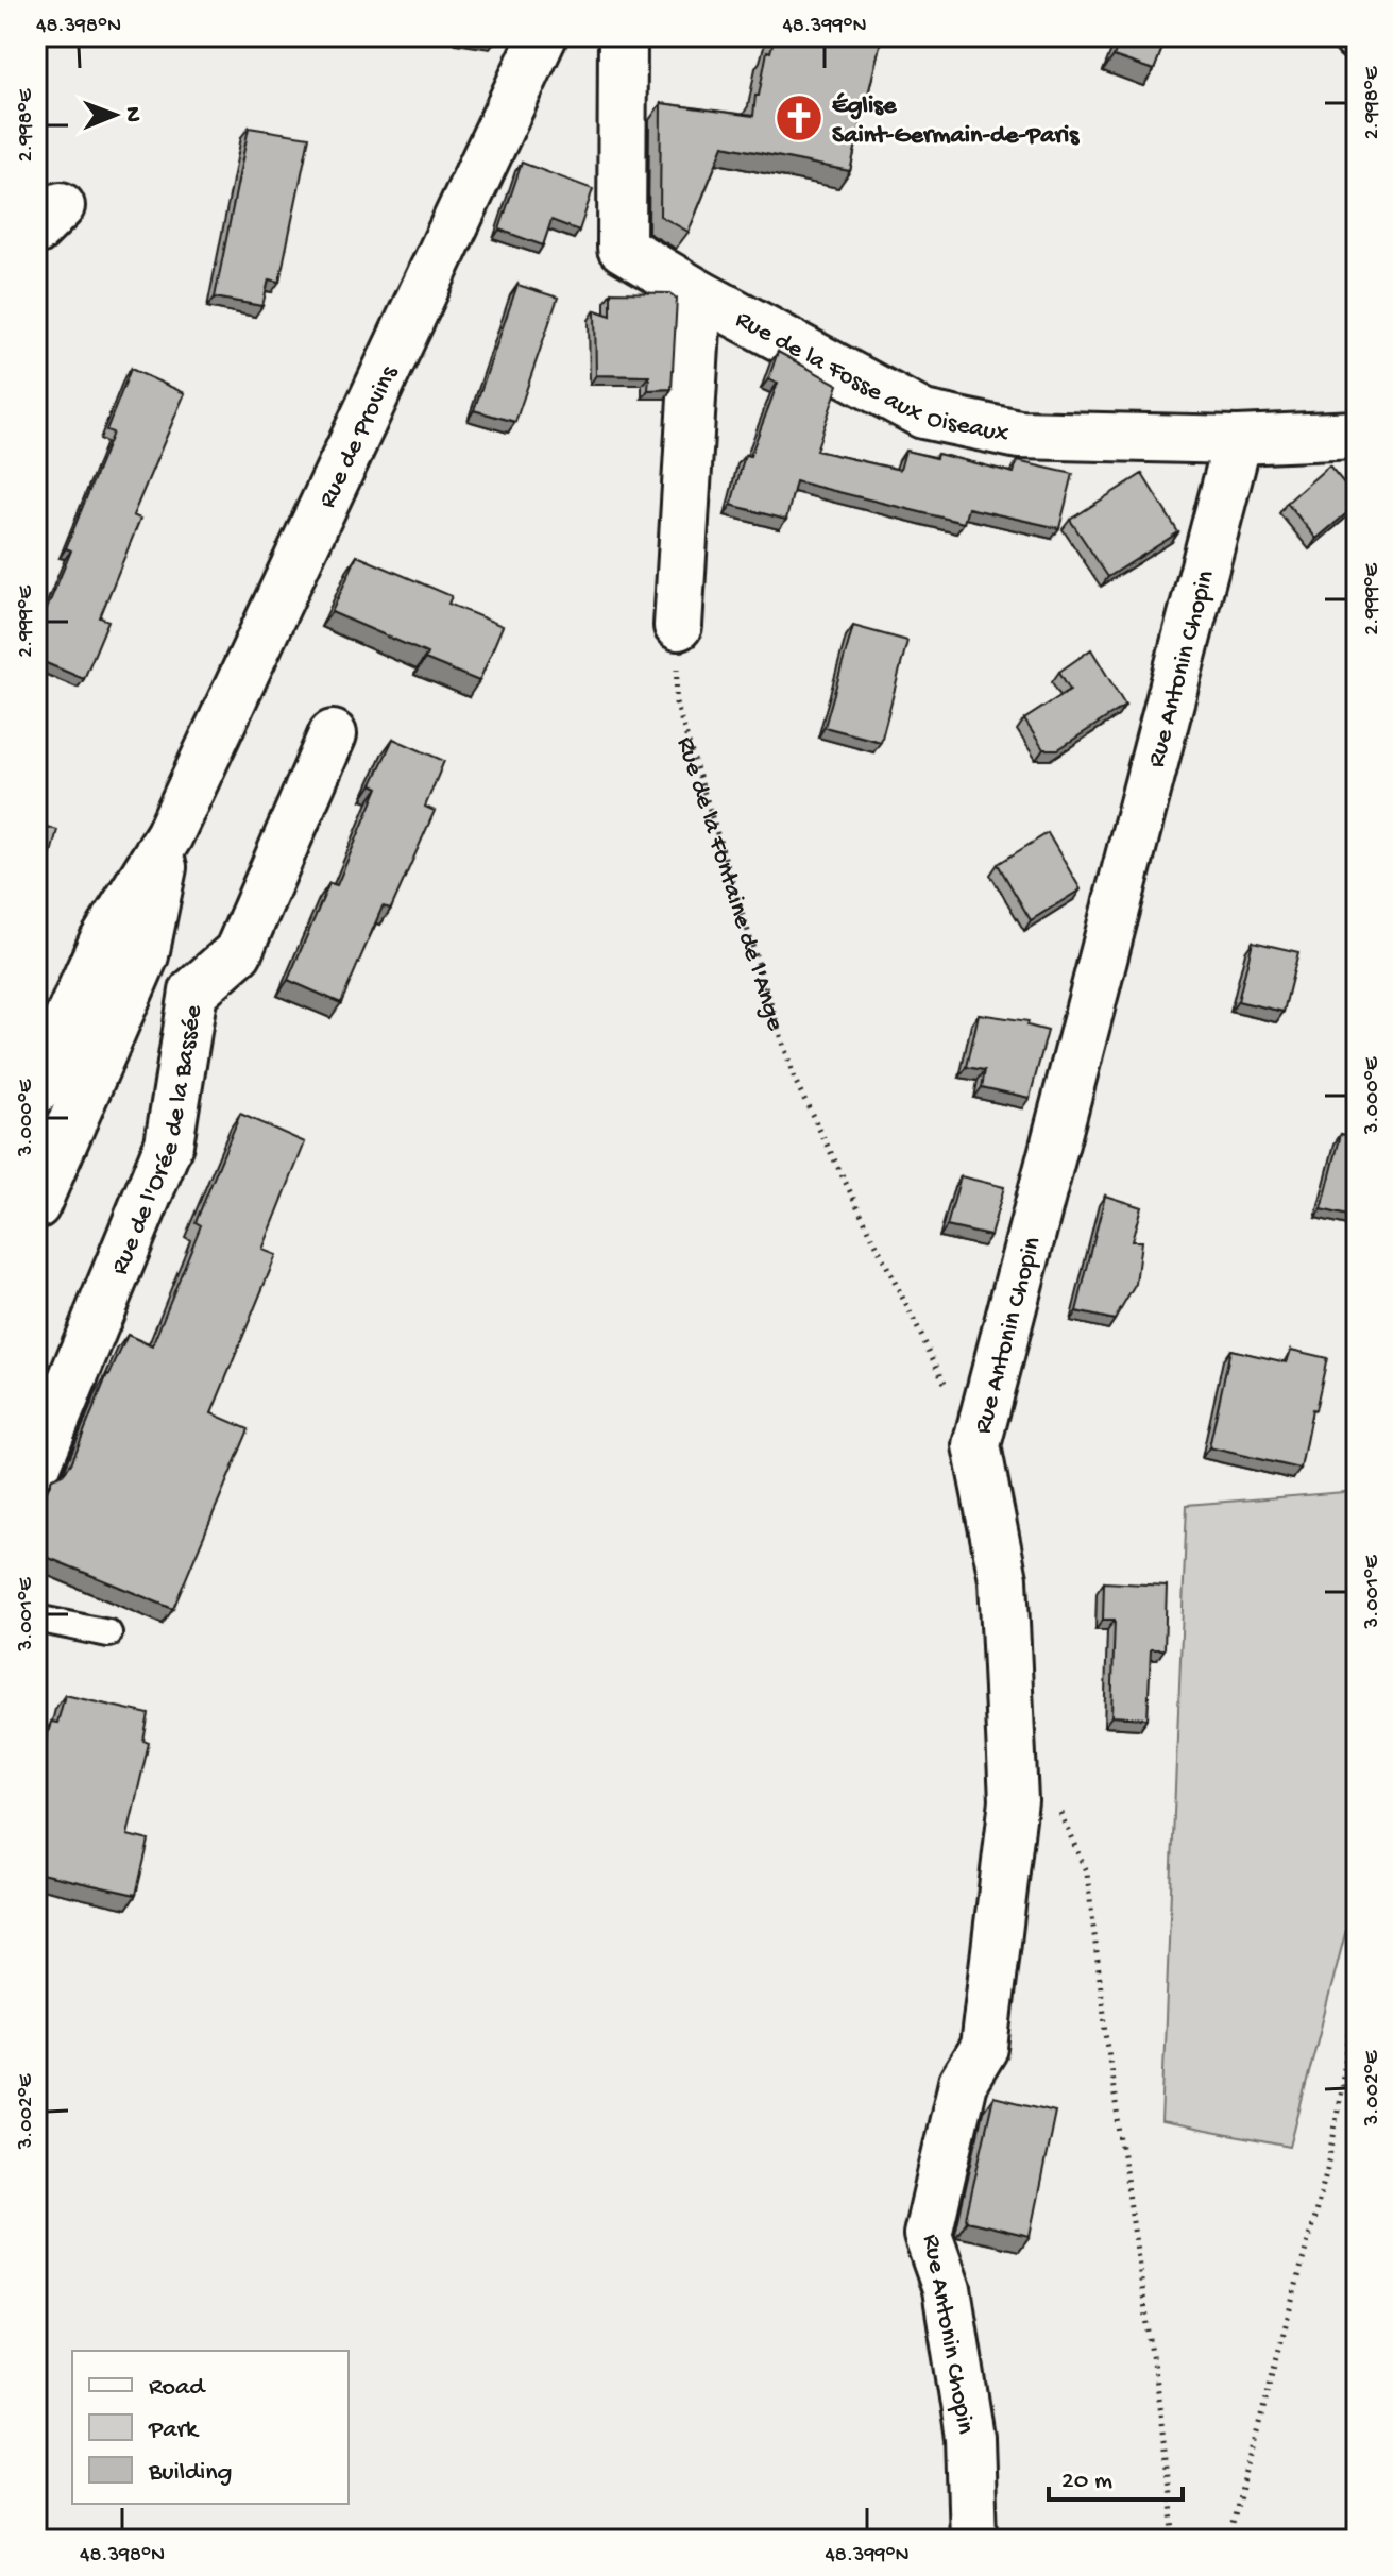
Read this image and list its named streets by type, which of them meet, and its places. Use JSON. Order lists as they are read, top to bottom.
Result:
{
  "streets": {
    "street": [
      "Rue de la Fosse aux Oiseaux",
      "Rue de Provins",
      "Rue Antonin Chopin",
      "Rue de l'Orée de la Bassée"
    ],
    "path": ["Rue de la Fontaine de l'Ange"]
  },
  "crossings": [
    ["Rue de la Fosse aux Oiseaux", "Rue Antonin Chopin"],
    ["Rue Antonin Chopin", "Rue de la Fontaine de l'Ange"]
  ],
  "places": {
    "church": ["Église Saint-Germain-de-Paris"]
  },
  "legend": ["Road", "Park", "Building"],
  "scale_bar": "20 m",
  "north": "right",
  "coordinates": [
    "48.398°N",
    "48.399°N",
    "2.998°E",
    "2.999°E",
    "3.000°E",
    "3.001°E",
    "3.002°E"
  ]
}
